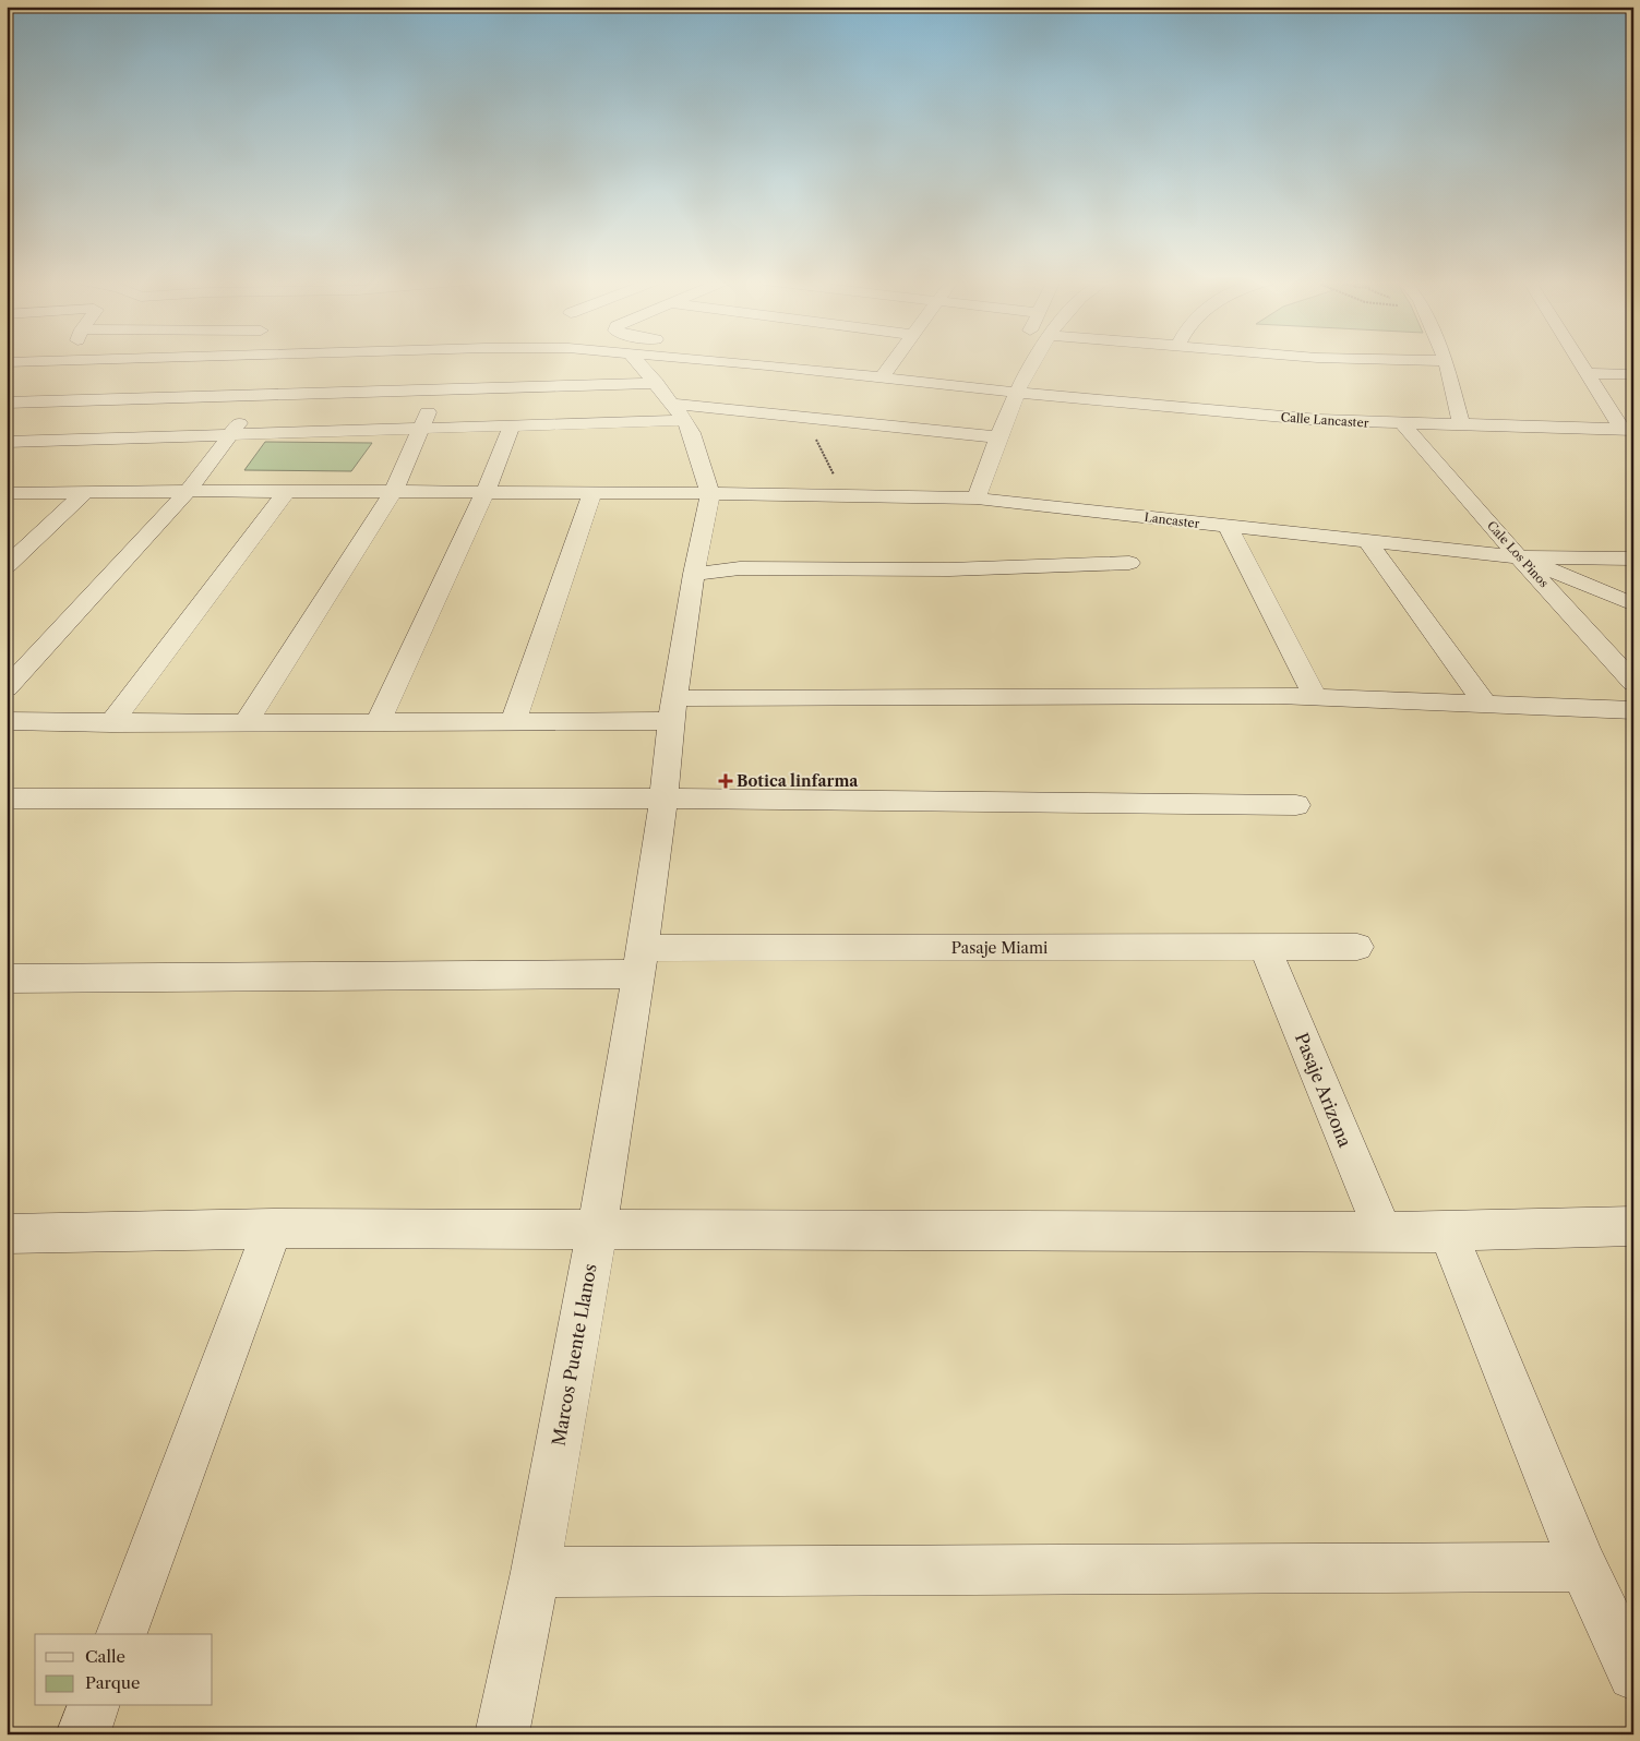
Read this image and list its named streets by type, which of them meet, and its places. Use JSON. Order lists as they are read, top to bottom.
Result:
{
  "streets": {
    "street": [
      "Calle Lancaster",
      "Lancaster",
      "Cale Los Pinos",
      "Pasaje Miami",
      "Pasaje Arizona",
      "Marcos Puente Llanos"
    ]
  },
  "crossings": [
    ["Calle Lancaster", "Cale Los Pinos"],
    ["Lancaster", "Cale Los Pinos"],
    ["Lancaster", "Marcos Puente Llanos"],
    ["Pasaje Miami", "Pasaje Arizona"],
    ["Pasaje Miami", "Marcos Puente Llanos"]
  ],
  "places": {
    "health": ["Botica linfarma"]
  },
  "legend": ["Calle", "Parque"]
}
